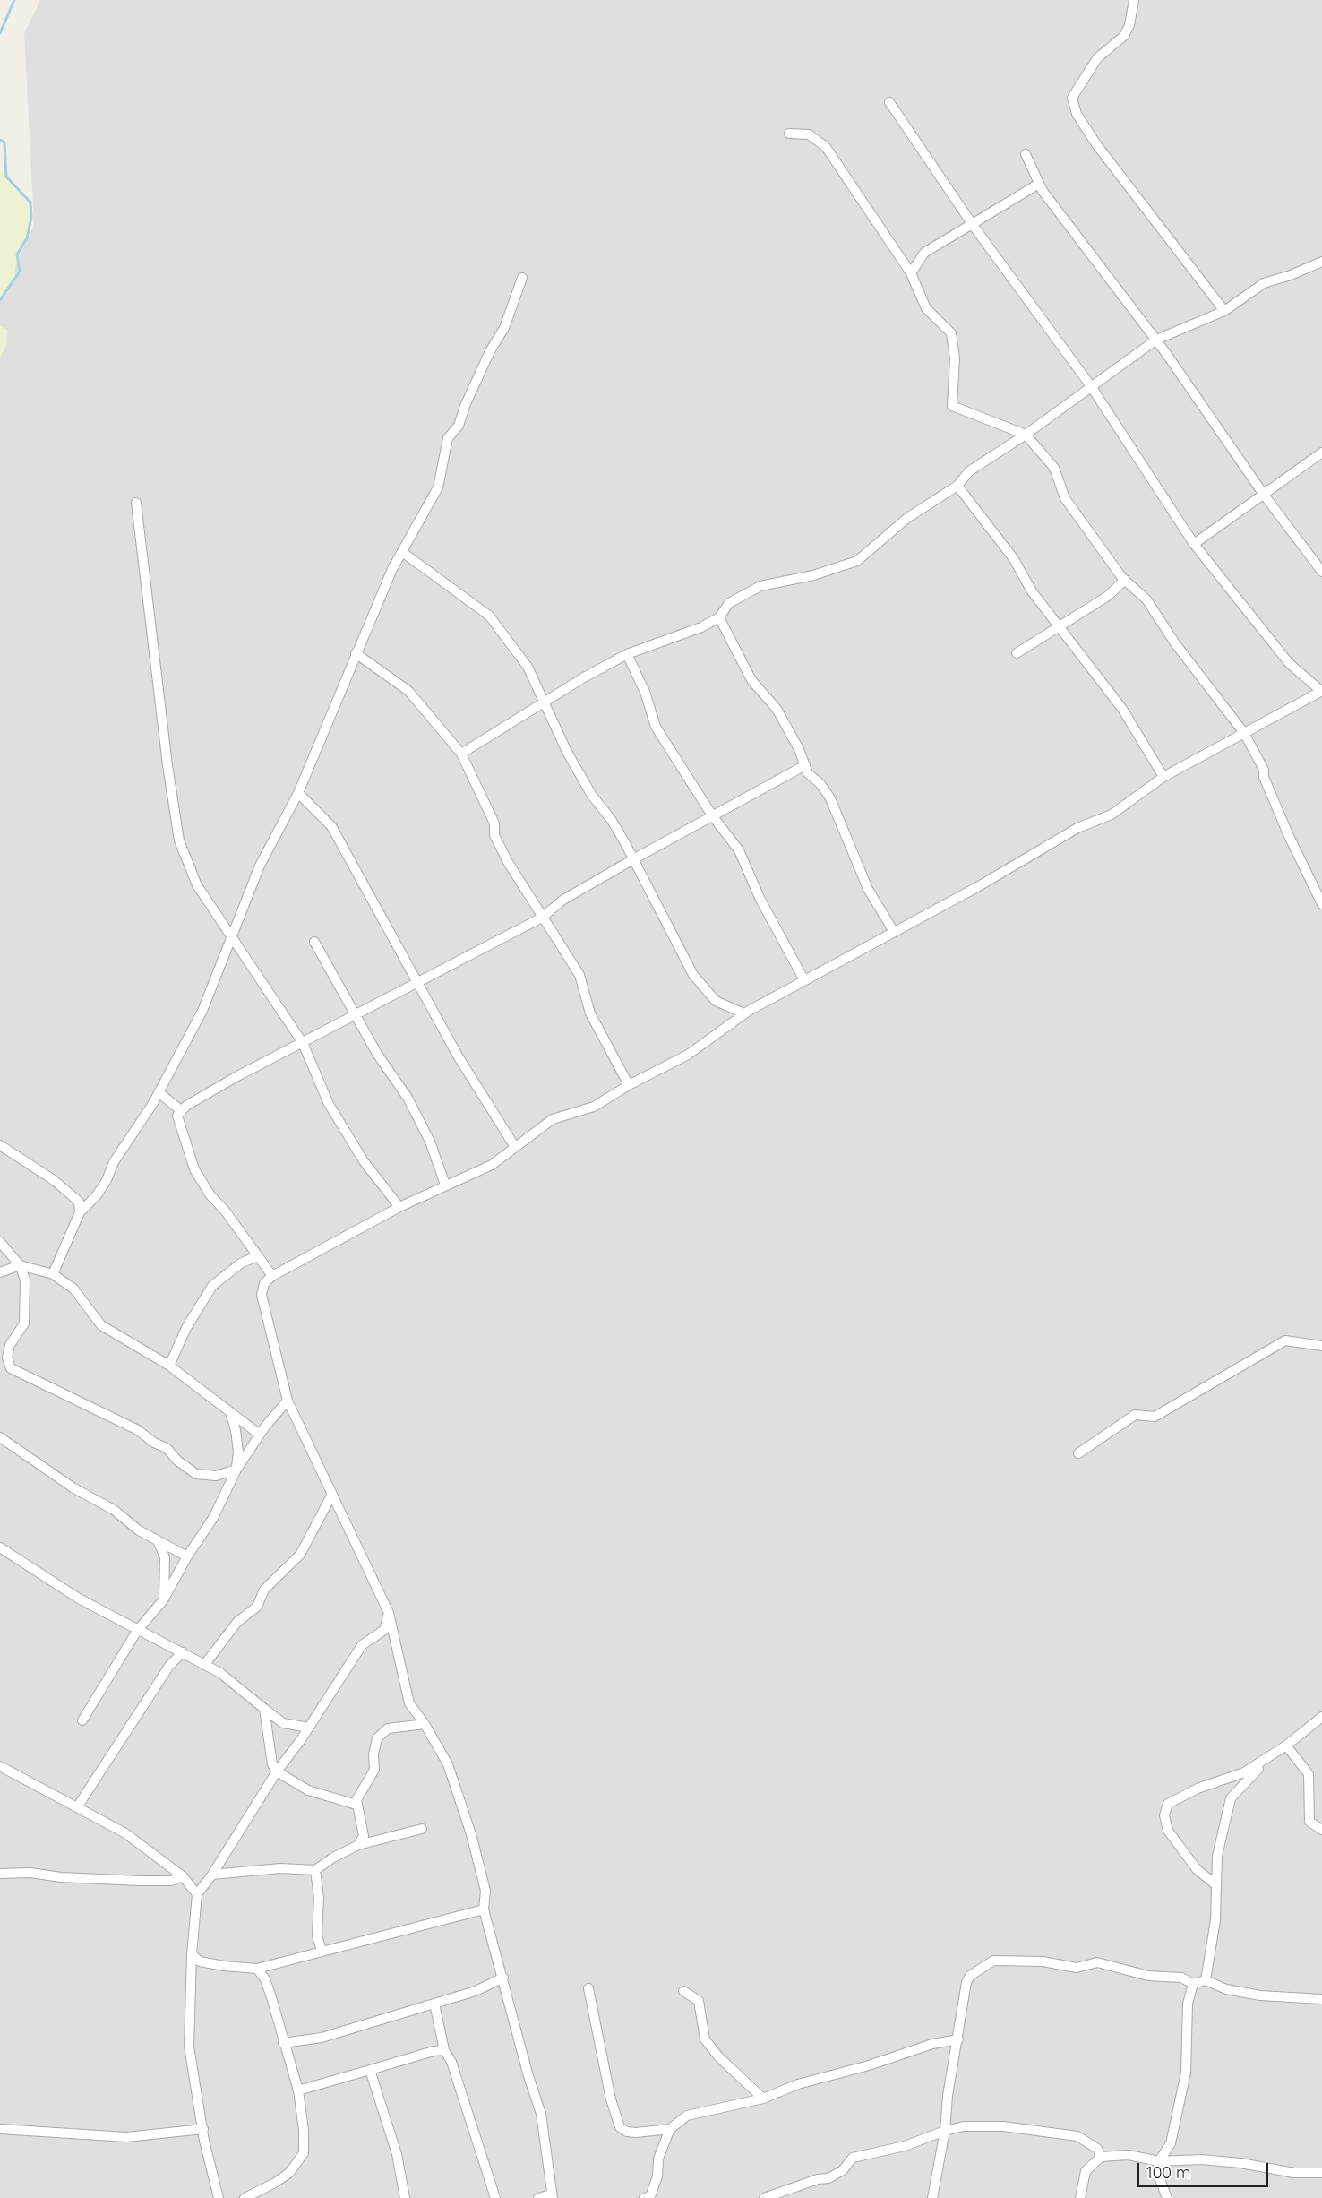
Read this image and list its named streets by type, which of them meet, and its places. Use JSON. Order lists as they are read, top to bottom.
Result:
{
  "scale_bar": "100 m"
}
